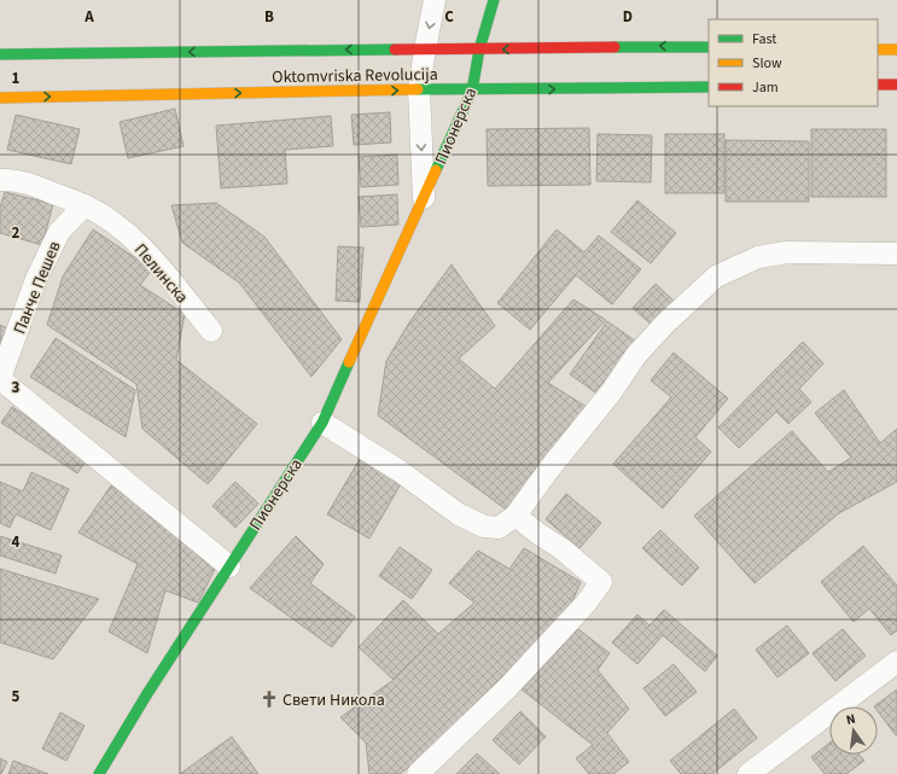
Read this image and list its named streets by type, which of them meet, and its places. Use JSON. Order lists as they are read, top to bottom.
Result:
{
  "streets": {
    "street": [
      "Oktomvriska Revolucija",
      "Пионерска",
      "Пелинска",
      "Панче Пешев"
    ]
  },
  "crossings": [
    ["Oktomvriska Revolucija", "Пионерска"],
    ["Пелинска", "Панче Пешев"]
  ],
  "places": {
    "church": ["Свети Никола"]
  },
  "legend": ["Fast", "Slow", "Jam"],
  "north": "top",
  "grid": {
    "columns": [
      "A",
      "B",
      "C",
      "D"
    ],
    "rows": [
      "1",
      "2",
      "3",
      "4",
      "5"
    ]
  }
}
